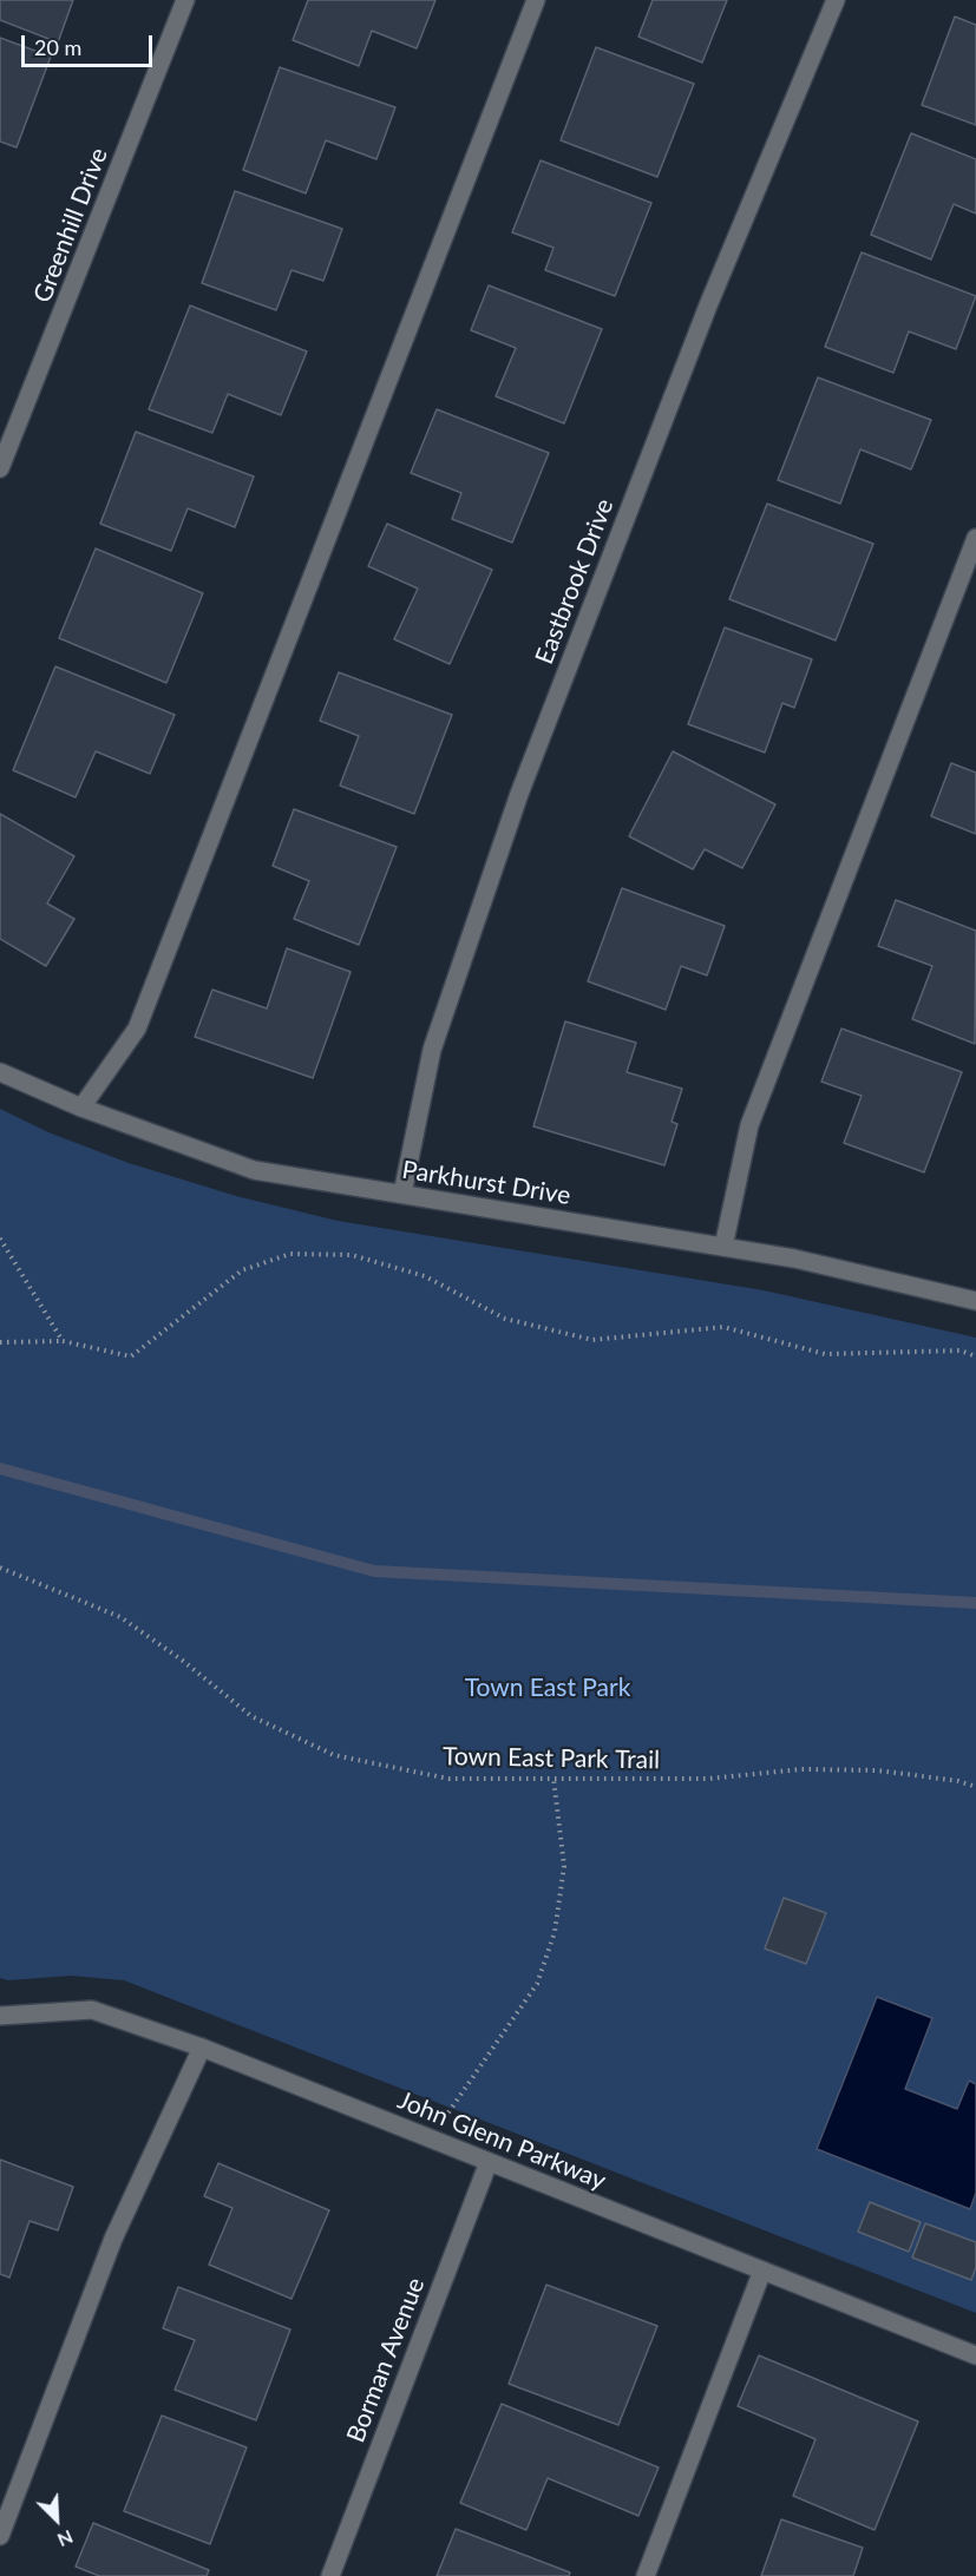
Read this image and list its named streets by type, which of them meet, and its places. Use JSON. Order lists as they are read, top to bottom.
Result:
{
  "streets": {
    "street": [
      "Greenhill Drive",
      "Eastbrook Drive",
      "Parkhurst Drive",
      "John Glenn Parkway",
      "Borman Avenue"
    ],
    "path": ["Town East Park Trail"]
  },
  "crossings": [
    ["Eastbrook Drive", "Parkhurst Drive"],
    ["John Glenn Parkway", "Borman Avenue"]
  ],
  "parks": ["Town East Park"],
  "scale_bar": "20 m",
  "north": "bottom right"
}
